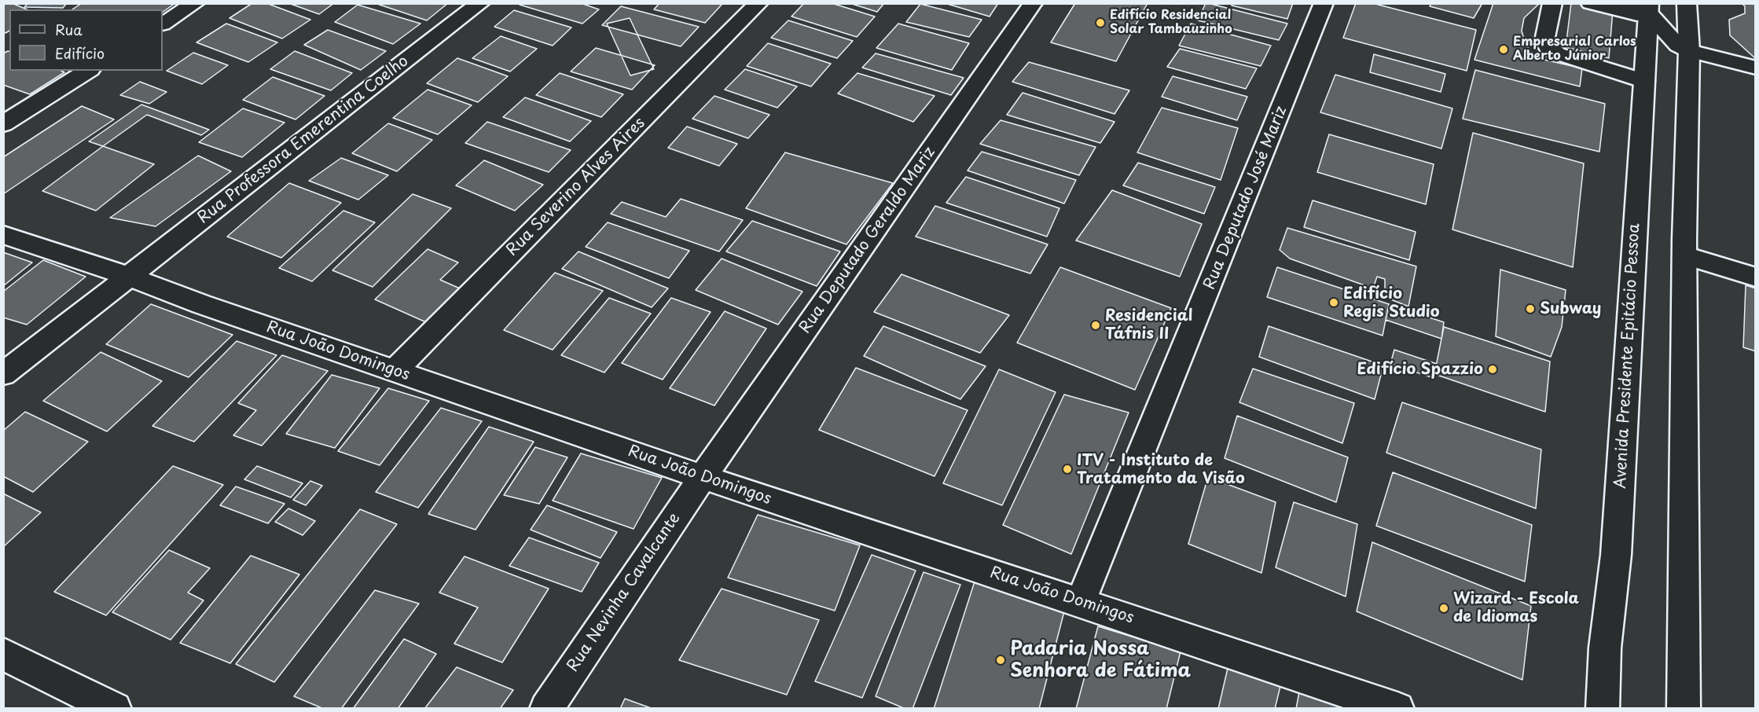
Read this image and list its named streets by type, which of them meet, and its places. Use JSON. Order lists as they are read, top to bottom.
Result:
{
  "streets": {
    "street": [
      "Rua Professora Emerentina Coelho",
      "Rua Severino Alves Aires",
      "Rua Deputado José Mariz",
      "Rua Deputado Geraldo Mariz",
      "Rua João Domingos",
      "Avenida Presidente Epitácio Pessoa",
      "Rua Nevinha Cavalcante"
    ]
  },
  "crossings": [
    ["Rua Professora Emerentina Coelho", "Rua João Domingos"],
    ["Rua Severino Alves Aires", "Rua João Domingos"],
    ["Rua Deputado José Mariz", "Rua João Domingos"],
    ["Rua Deputado Geraldo Mariz", "Rua João Domingos"],
    ["Rua Deputado Geraldo Mariz", "Rua Nevinha Cavalcante"],
    ["Rua João Domingos", "Rua Nevinha Cavalcante"]
  ],
  "places": [
    "Edifício Residencial Solar Tambauzinho",
    "Empresarial Carlos Alberto Júnior",
    "Edifício Regis Studio",
    "Subway",
    "Residencial Táfnis II",
    "Edifício Spazzio",
    "ITV - Instituto de Tratamento da Visão",
    "Wizard - Escola de Idiomas",
    "Padaria Nossa Senhora de Fátima"
  ],
  "legend": ["Rua", "Edifício"]
}
